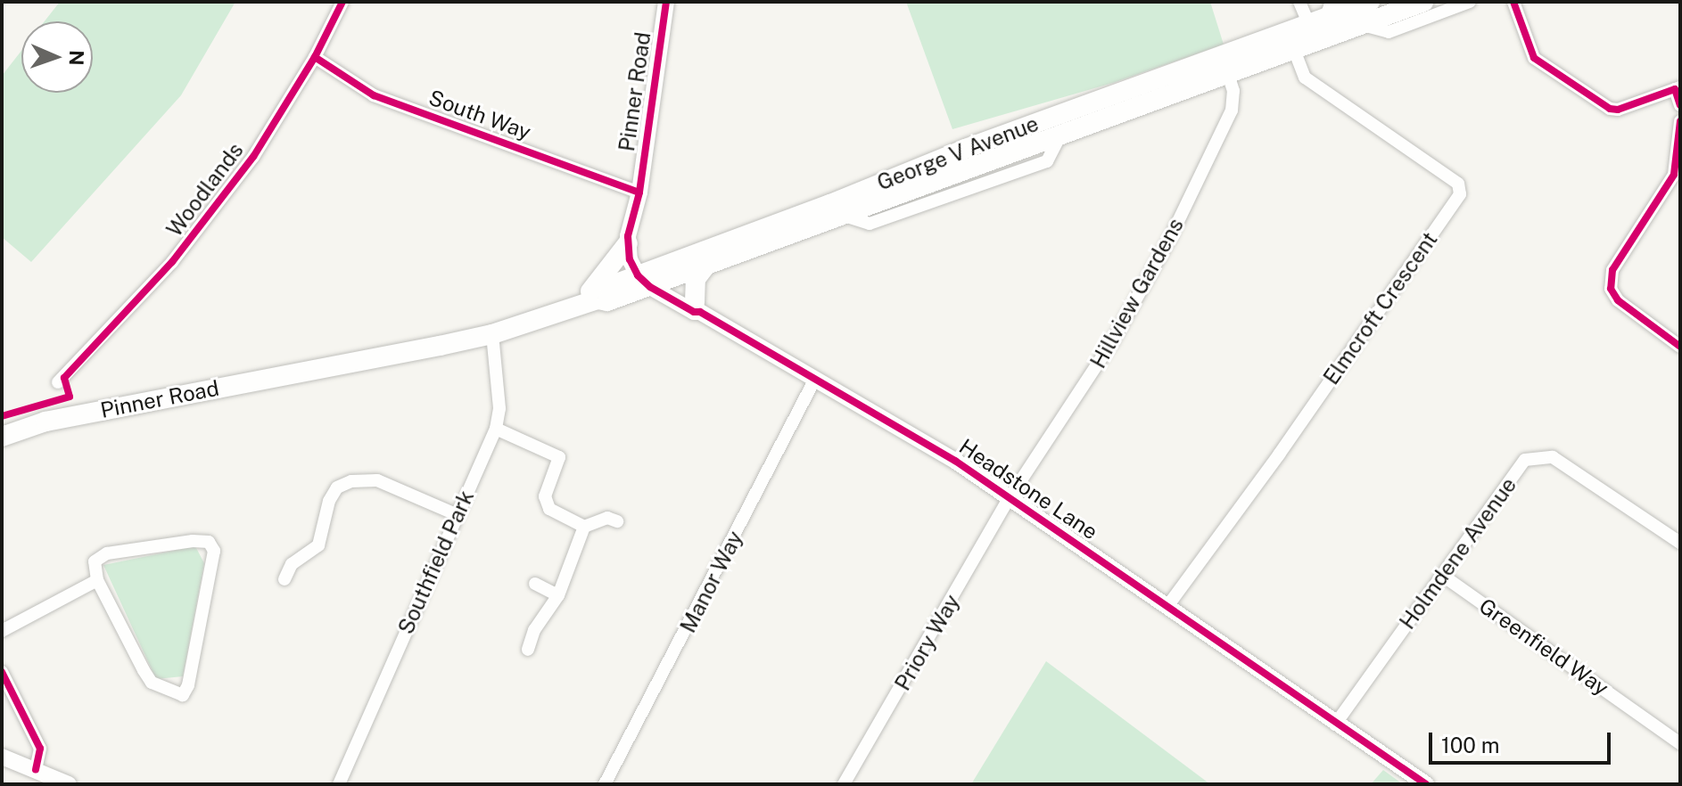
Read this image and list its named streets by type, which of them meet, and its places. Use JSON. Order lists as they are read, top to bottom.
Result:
{
  "streets": {
    "main road": ["Pinner Road", "George V Avenue"],
    "street": [
      "South Way",
      "Woodlands",
      "Hillview Gardens",
      "Elmcroft Crescent",
      "Headstone Lane",
      "Holmdene Avenue",
      "Southfield Park",
      "Manor Way",
      "Priory Way",
      "Greenfield Way"
    ]
  },
  "crossings": [
    ["Pinner Road", "South Way"],
    ["Pinner Road", "George V Avenue"],
    ["Pinner Road", "Headstone Lane"],
    ["Pinner Road", "Southfield Park"],
    ["South Way", "Woodlands"],
    ["George V Avenue", "Hillview Gardens"],
    ["George V Avenue", "Elmcroft Crescent"],
    ["George V Avenue", "Headstone Lane"],
    ["Hillview Gardens", "Headstone Lane"],
    ["Hillview Gardens", "Priory Way"],
    ["Elmcroft Crescent", "Headstone Lane"],
    ["Headstone Lane", "Holmdene Avenue"],
    ["Headstone Lane", "Manor Way"],
    ["Headstone Lane", "Priory Way"],
    ["Holmdene Avenue", "Greenfield Way"]
  ],
  "scale_bar": "100 m",
  "north": "right"
}
